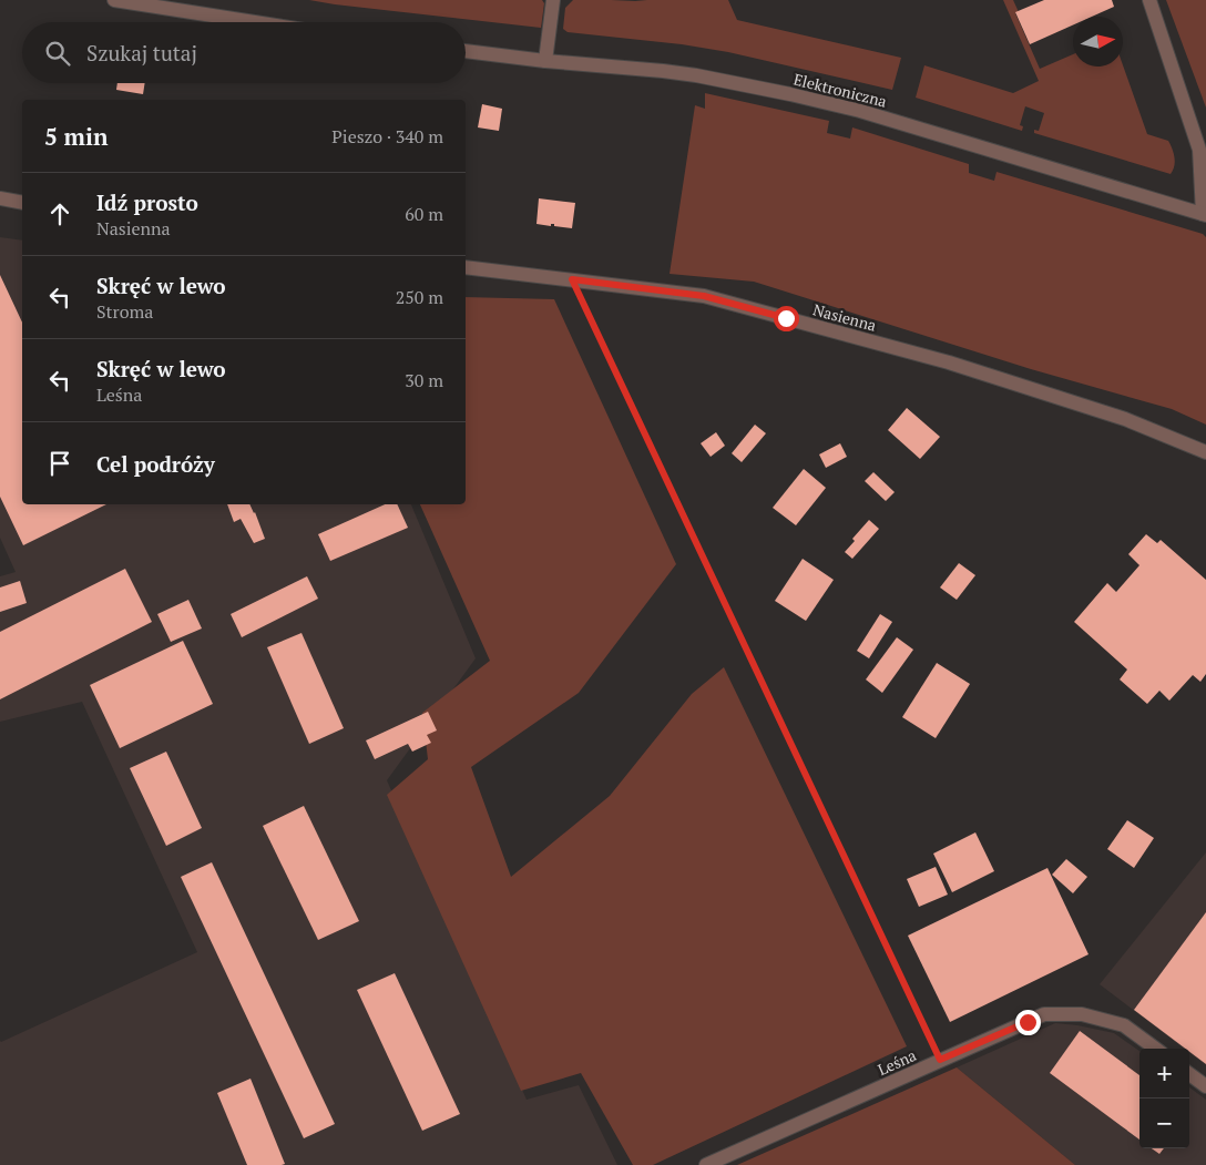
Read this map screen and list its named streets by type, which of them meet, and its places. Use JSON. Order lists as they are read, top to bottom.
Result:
{
  "streets": {
    "street": ["Elektroniczna", "Nasienna", "Leśna"]
  },
  "north": "right",
  "page": {
    "search": "Szukaj tutaj",
    "heading": ["5 min", "Pieszo · 340 m"],
    "list": [
      ["Idź prosto", "Nasienna", "60 m"],
      ["Skręć w lewo", "Stroma", "250 m"],
      ["Skręć w lewo", "Leśna", "30 m"],
      "Cel podróży"
    ],
    "map_buttons": ["+", "−"]
  }
}
